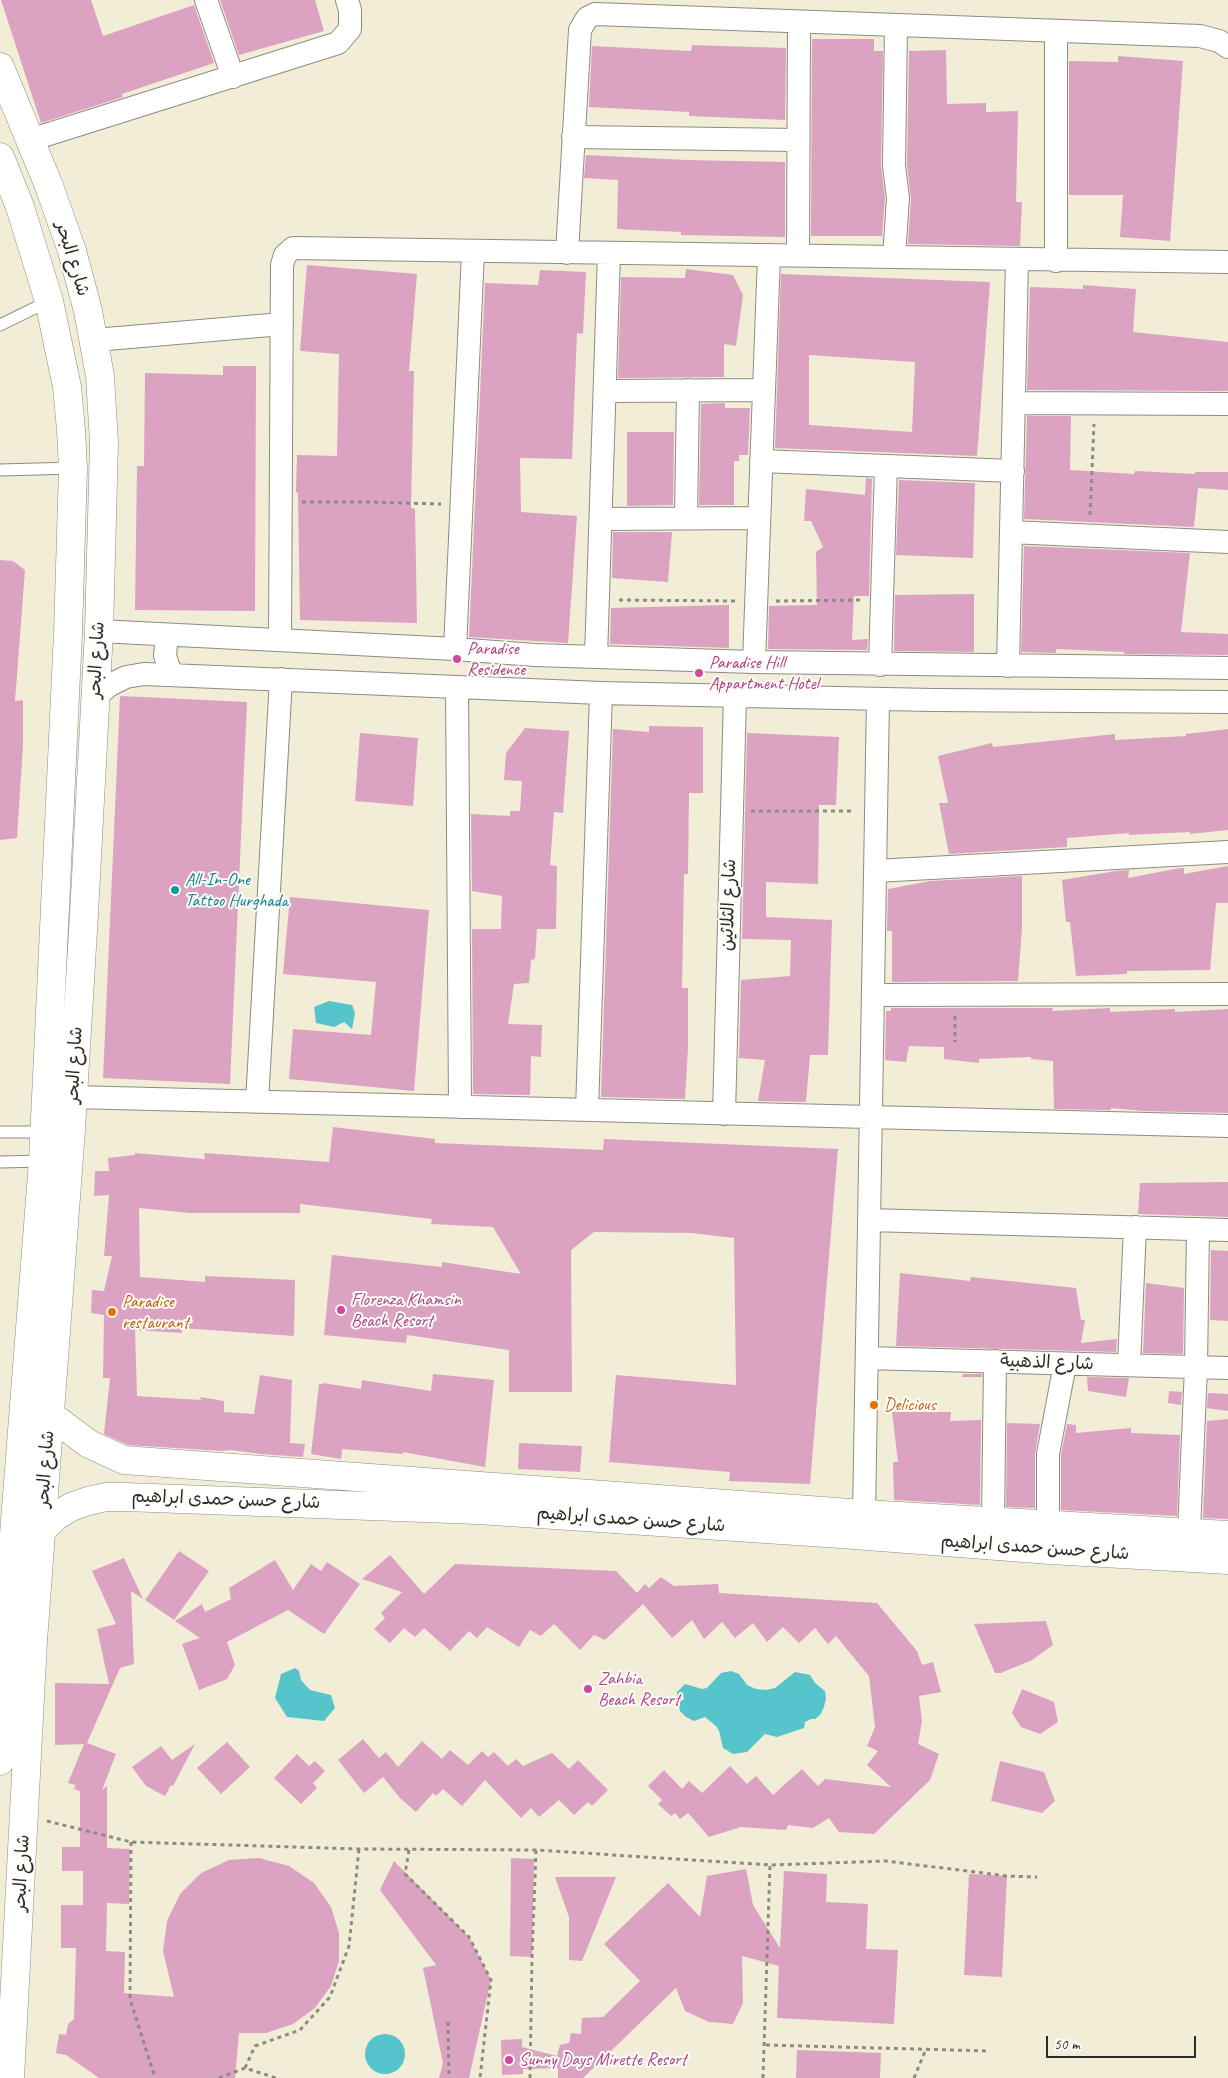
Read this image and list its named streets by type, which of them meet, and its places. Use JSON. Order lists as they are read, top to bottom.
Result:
{
  "streets": {
    "main road": ["شارع البحر", "شارع حسن حمدى ابراهيم"],
    "street": ["شارع الثلاثين", "شارع الذهبية"]
  },
  "crossings": [
    ["شارع البحر", "شارع حسن حمدى ابراهيم"]
  ],
  "places": [
    "Paradise Residence",
    "Paradise Hill Appartment Hotel",
    "All-In-One Tattoo Hurghada",
    "Florenza Khamsin Beach Resort",
    "Paradise restaurant",
    "Delicious",
    "Zahbia Beach Resort",
    "Sunny Days Mirette Resort"
  ],
  "scale_bar": "50 m"
}
